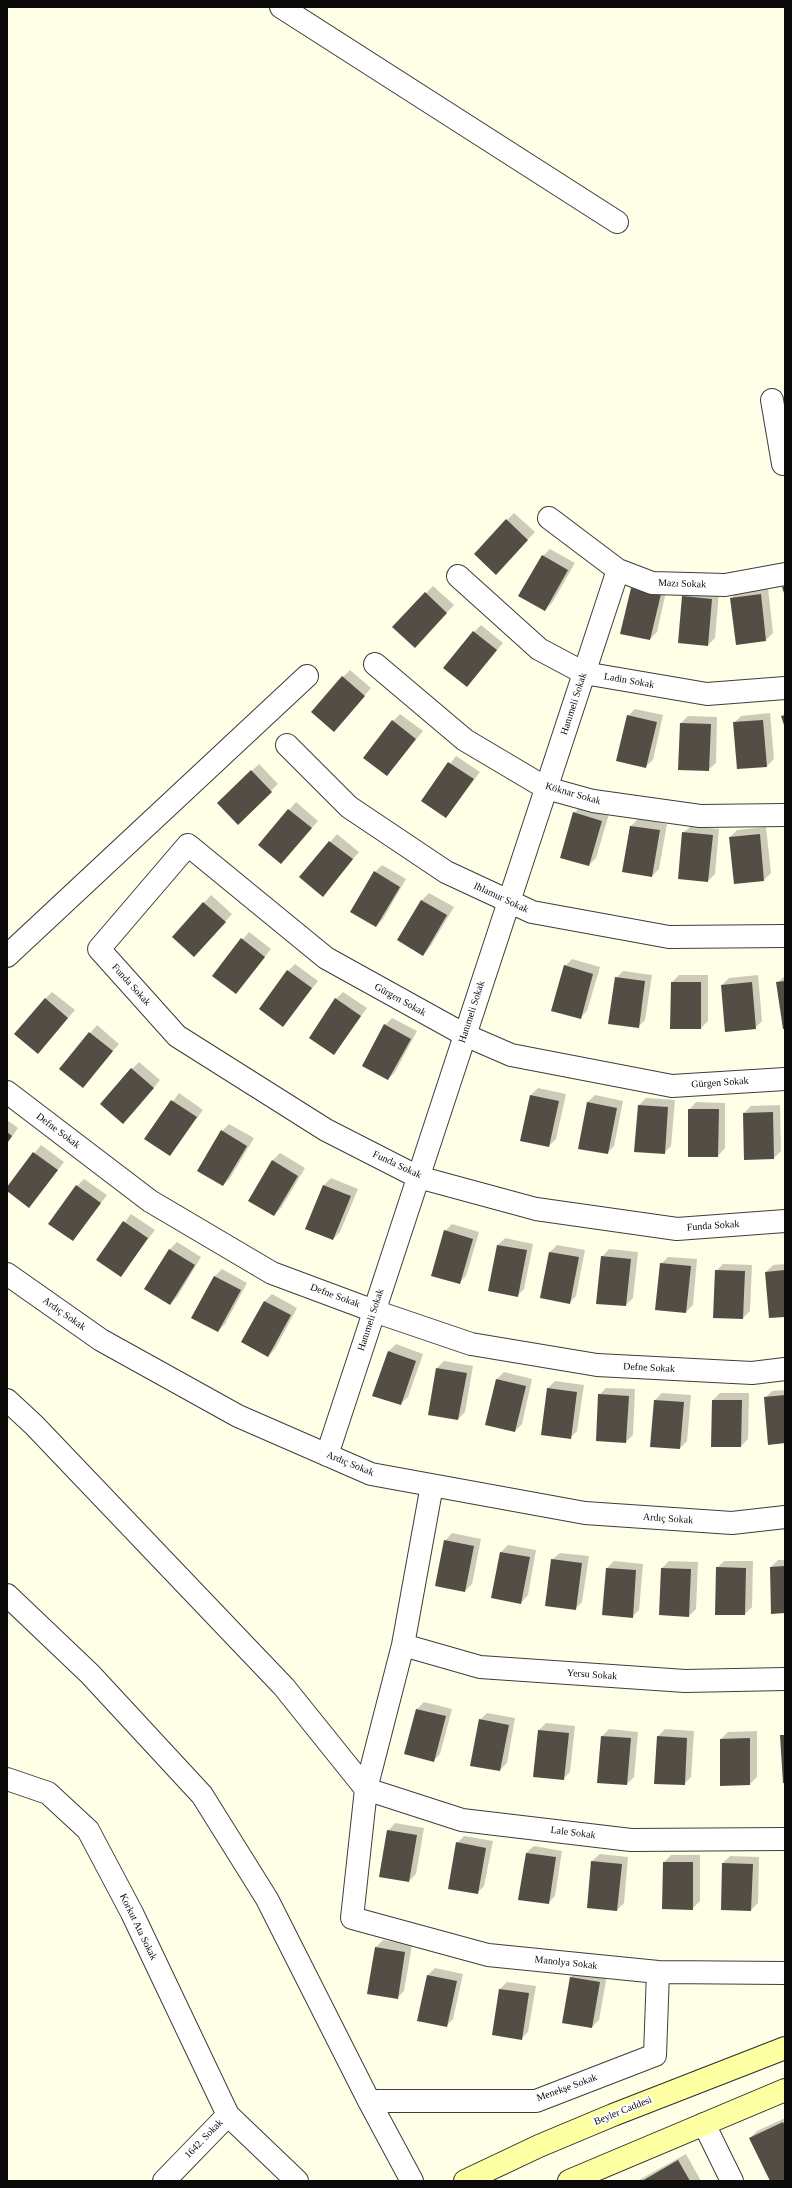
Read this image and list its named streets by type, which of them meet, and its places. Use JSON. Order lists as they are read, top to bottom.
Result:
{
  "streets": {
    "main road": ["Beyler Caddesi"],
    "street": [
      "Mazı Sokak",
      "Ladin Sokak",
      "Hanımeli Sokak",
      "Köknar Sokak",
      "Ihlamur Sokak",
      "Funda Sokak",
      "Gürgen Sokak",
      "Defne Sokak",
      "Ardıç Sokak",
      "Yersu Sokak",
      "Lale Sokak",
      "Korkut Ata Sokak",
      "Manolya Sokak",
      "Menekşe Sokak",
      "1642. Sokak"
    ]
  },
  "crossings": [
    ["Mazı Sokak", "Hanımeli Sokak"],
    ["Ladin Sokak", "Hanımeli Sokak"],
    ["Hanımeli Sokak", "Köknar Sokak"],
    ["Hanımeli Sokak", "Ihlamur Sokak"],
    ["Hanımeli Sokak", "Funda Sokak"],
    ["Hanımeli Sokak", "Gürgen Sokak"],
    ["Hanımeli Sokak", "Defne Sokak"],
    ["Hanımeli Sokak", "Ardıç Sokak"],
    ["Funda Sokak", "Gürgen Sokak"],
    ["Lale Sokak", "Manolya Sokak"],
    ["Korkut Ata Sokak", "1642. Sokak"],
    ["Manolya Sokak", "Menekşe Sokak"]
  ]
}
